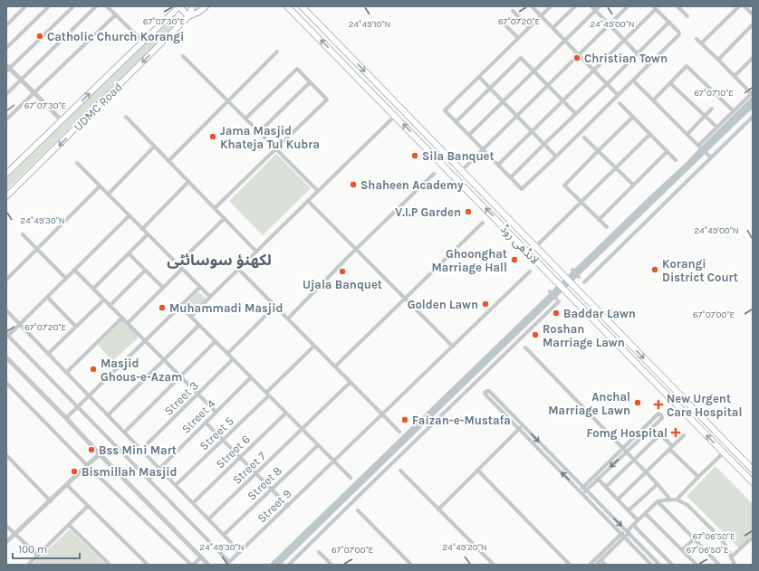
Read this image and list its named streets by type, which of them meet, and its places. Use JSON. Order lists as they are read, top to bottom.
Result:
{
  "streets": {
    "main road": ["UDMC Road", "لانڈھی روڈ"],
    "street": [
      "Street 3",
      "Street 4",
      "Street 5",
      "Street 6",
      "Street 7",
      "Street 8",
      "Street 9"
    ]
  },
  "districts": ["لکھنؤ سوسائٹی"],
  "places": {
    "other": [
      "Catholic Church Korangi",
      "Christian Town",
      "Jama Masjid Khateja Tul Kubra",
      "Sila Banquet",
      "Shaheen Academy",
      "V.I.P Garden",
      "Ghoonghat Marriage Hall",
      "Korangi District Court",
      "Ujala Banquet",
      "Golden Lawn",
      "Muhammadi Masjid",
      "Baddar Lawn",
      "Roshan Marriage Lawn",
      "Masjid Ghous-e-Azam",
      "Anchal Marriage Lawn",
      "Faizan-e-Mustafa",
      "Bss Mini Mart",
      "Bismillah Masjid"
    ],
    "health": ["New Urgent Care Hospital", "Fomg Hospital"]
  },
  "scale_bar": "100 m",
  "coordinates": [
    "67°07'30\"E",
    "67°07'20\"E",
    "24°49'10\"N",
    "24°49'00\"N",
    "67°07'10\"E",
    "24°49'30\"N",
    "67°07'00\"E",
    "67°06'50\"E",
    "24°49'20\"N"
  ]
}
